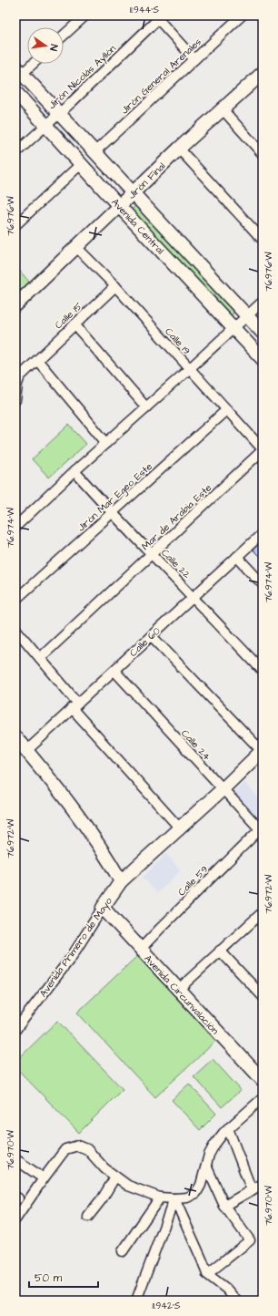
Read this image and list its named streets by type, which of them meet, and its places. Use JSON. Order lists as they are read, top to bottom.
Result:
{
  "streets": {
    "street": [
      "Jirón General Arenales",
      "Jirón Nicolás Ayllón",
      "Jirón Final",
      "Avenida Central",
      "Calle 15",
      "Calle 19",
      "Jirón Mar Egeo Este",
      "Mar de Arabia Este",
      "Calle 22",
      "Calle 60",
      "Calle 24",
      "Calle 59",
      "Avenida Primero de Mayo",
      "Avenida Circunvalación"
    ]
  },
  "crossings": [
    ["Jirón General Arenales", "Avenida Central"],
    ["Jirón Nicolás Ayllón", "Avenida Central"],
    ["Jirón Final", "Avenida Central"],
    ["Jirón Final", "Calle 19"],
    ["Calle 15", "Calle 19"],
    ["Calle 19", "Jirón Mar Egeo Este"],
    ["Calle 19", "Mar de Arabia Este"],
    ["Jirón Mar Egeo Este", "Calle 22"],
    ["Mar de Arabia Este", "Calle 22"],
    ["Calle 22", "Calle 60"],
    ["Calle 60", "Calle 24"],
    ["Calle 24", "Calle 59"],
    ["Calle 59", "Avenida Circunvalación"],
    ["Avenida Primero de Mayo", "Avenida Circunvalación"]
  ],
  "scale_bar": "50 m",
  "north": "right",
  "coordinates": [
    "11.944°S",
    "76.976°W",
    "76.974°W",
    "76.972°W",
    "76.970°W",
    "11.942°S"
  ]
}
